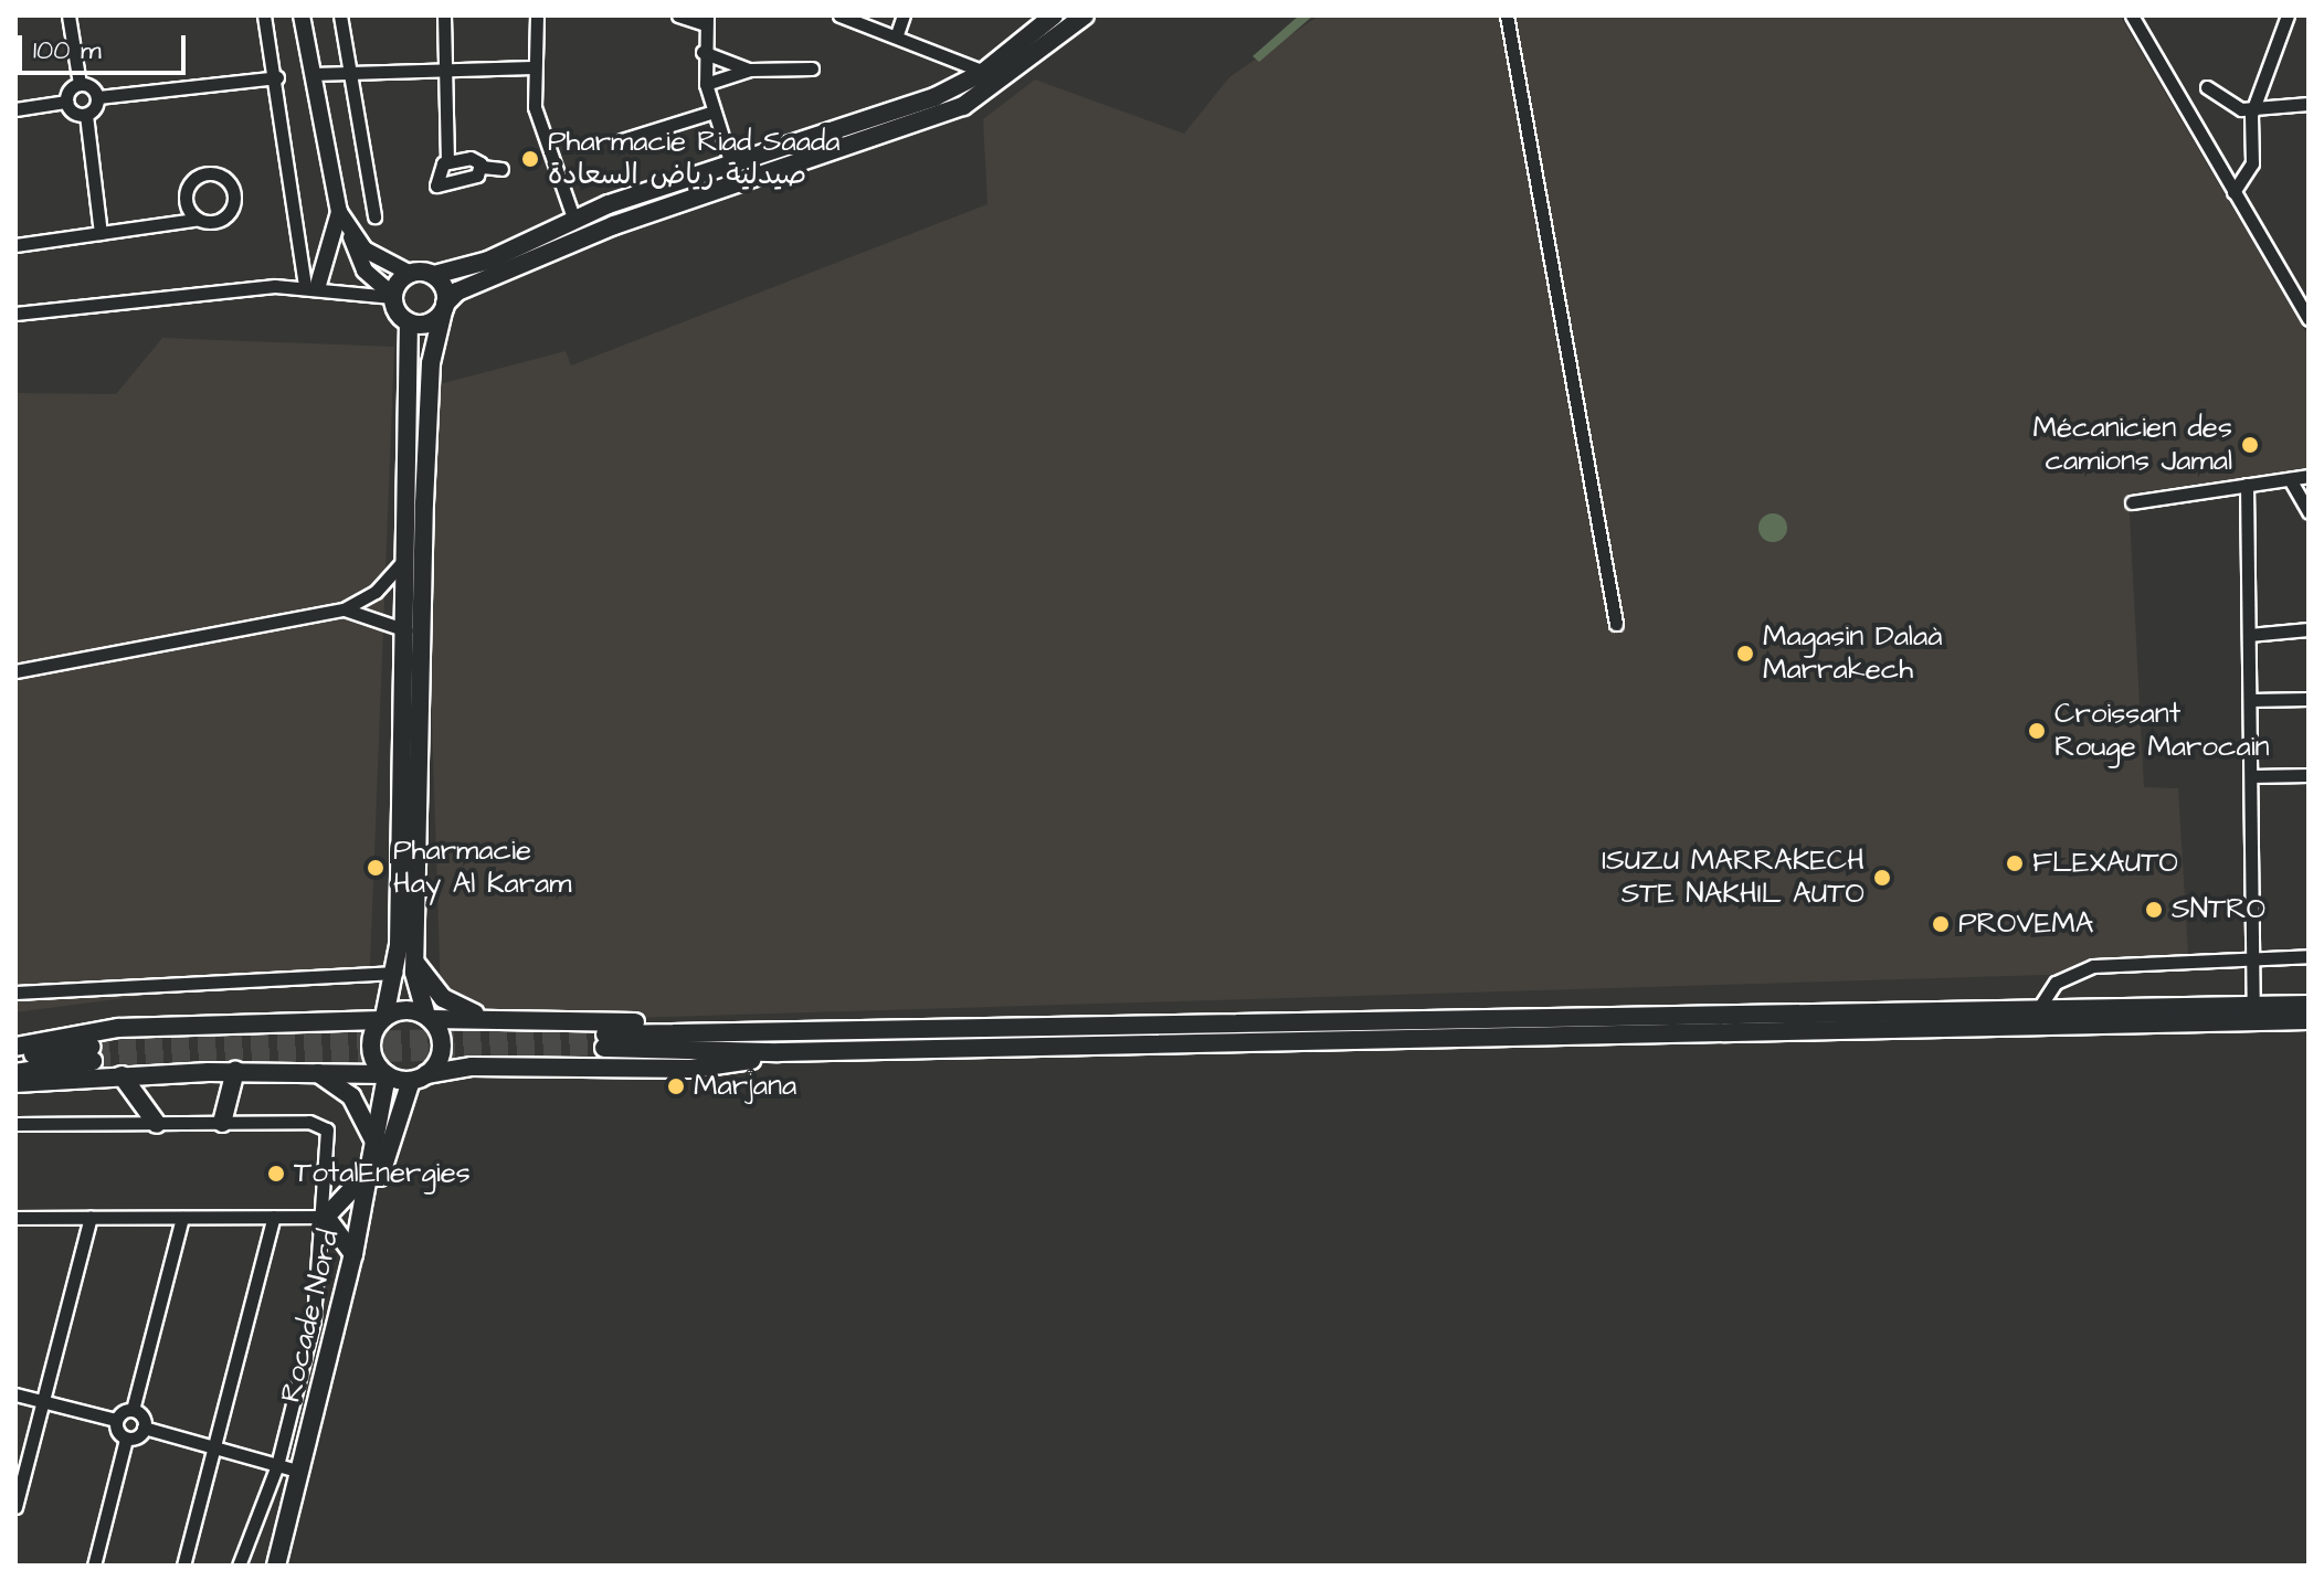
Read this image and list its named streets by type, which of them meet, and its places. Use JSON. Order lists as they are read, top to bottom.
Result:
{
  "streets": {
    "highway": ["Rocade Nord"]
  },
  "places": [
    "Pharmacie Riad Saada صيدلية رياض السعادة",
    "Mécanicien des camions Jamal",
    "Magasin Dalaà Marrakech",
    "Croissant Rouge Marocain",
    "FLEXAUTO",
    "Pharmacie Hay Al Karam",
    "ISUZU MARRAKECH STE NAKHIL AUTO",
    "SNTRO",
    "PROVEMA",
    "Marjana",
    "TotalEnergies"
  ],
  "scale_bar": "100 m"
}
